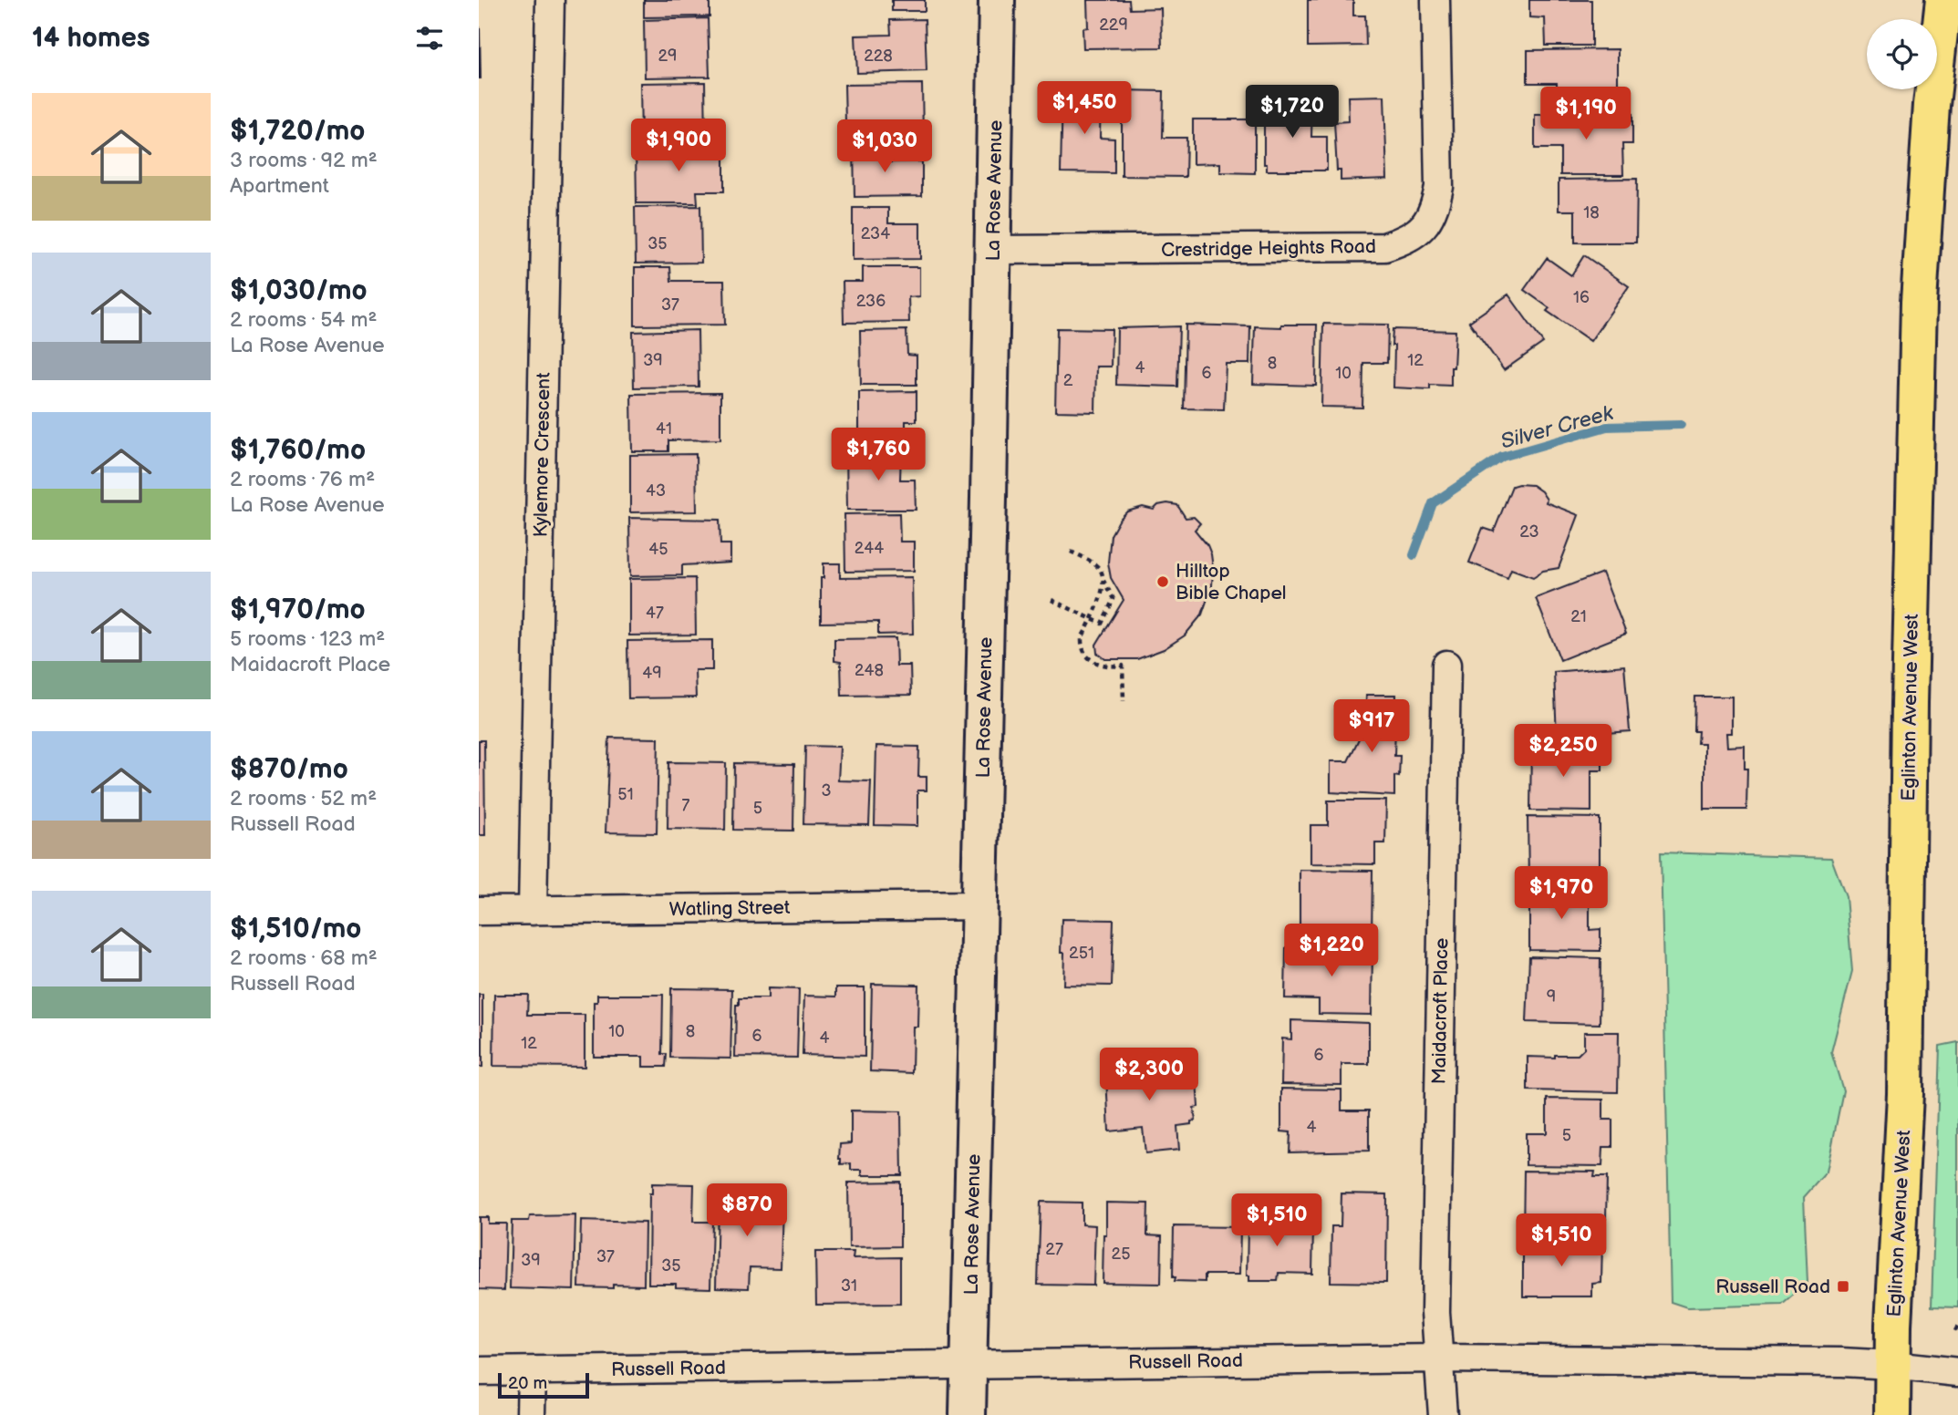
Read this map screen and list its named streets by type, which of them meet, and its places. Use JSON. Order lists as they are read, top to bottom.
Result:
{
  "streets": {
    "main road": ["Eglinton Avenue West"],
    "street": [
      "La Rose Avenue",
      "Crestridge Heights Road",
      "Kylemore Crescent",
      "Watling Street",
      "Maidacroft Place",
      "Russell Road"
    ]
  },
  "crossings": [
    ["La Rose Avenue", "Crestridge Heights Road"],
    ["La Rose Avenue", "Watling Street"],
    ["La Rose Avenue", "Russell Road"],
    ["Kylemore Crescent", "Watling Street"],
    ["Eglinton Avenue West", "Russell Road"],
    ["Maidacroft Place", "Russell Road"]
  ],
  "water": ["Silver Creek"],
  "places": {
    "other": ["Hilltop Bible Chapel"],
    "transit": ["Russell Road"]
  },
  "house_numbers": [
    "229",
    "29",
    "228",
    "18",
    "234",
    "35",
    "16",
    "236",
    "37",
    "39",
    "12",
    "8",
    "4",
    "6",
    "10",
    "2",
    "41",
    "43",
    "23",
    "244",
    "45",
    "47",
    "21",
    "248",
    "49",
    "3",
    "51",
    "7",
    "5",
    "251",
    "9",
    "10",
    "8",
    "6",
    "4",
    "12",
    "6",
    "4",
    "5",
    "27",
    "25",
    "37",
    "39",
    "35",
    "31"
  ],
  "scale_bar": "20 m",
  "page": {
    "heading": "14 homes",
    "list": [
      {
        "name": "$1,720/mo",
        "note": "3 rooms · 92 m² · Apartment"
      },
      {
        "name": "$1,030/mo",
        "note": "2 rooms · 54 m² · La Rose Avenue"
      },
      {
        "name": "$1,760/mo",
        "note": "2 rooms · 76 m² · La Rose Avenue"
      },
      {
        "name": "$1,970/mo",
        "note": "5 rooms · 123 m² · Maidacroft Place"
      },
      {
        "name": "$870/mo",
        "note": "2 rooms · 52 m² · Russell Road"
      },
      {
        "name": "$1,510/mo",
        "note": "2 rooms · 68 m² · Russell Road"
      }
    ],
    "price": [
      "$1,450",
      "$1,720",
      "$1,190",
      "$1,900",
      "$1,030",
      "$1,760",
      "$917",
      "$2,250",
      "$1,970",
      "$1,220",
      "$2,300",
      "$870",
      "$1,510",
      "$1,510"
    ],
    "scale": "20 m"
  }
}
